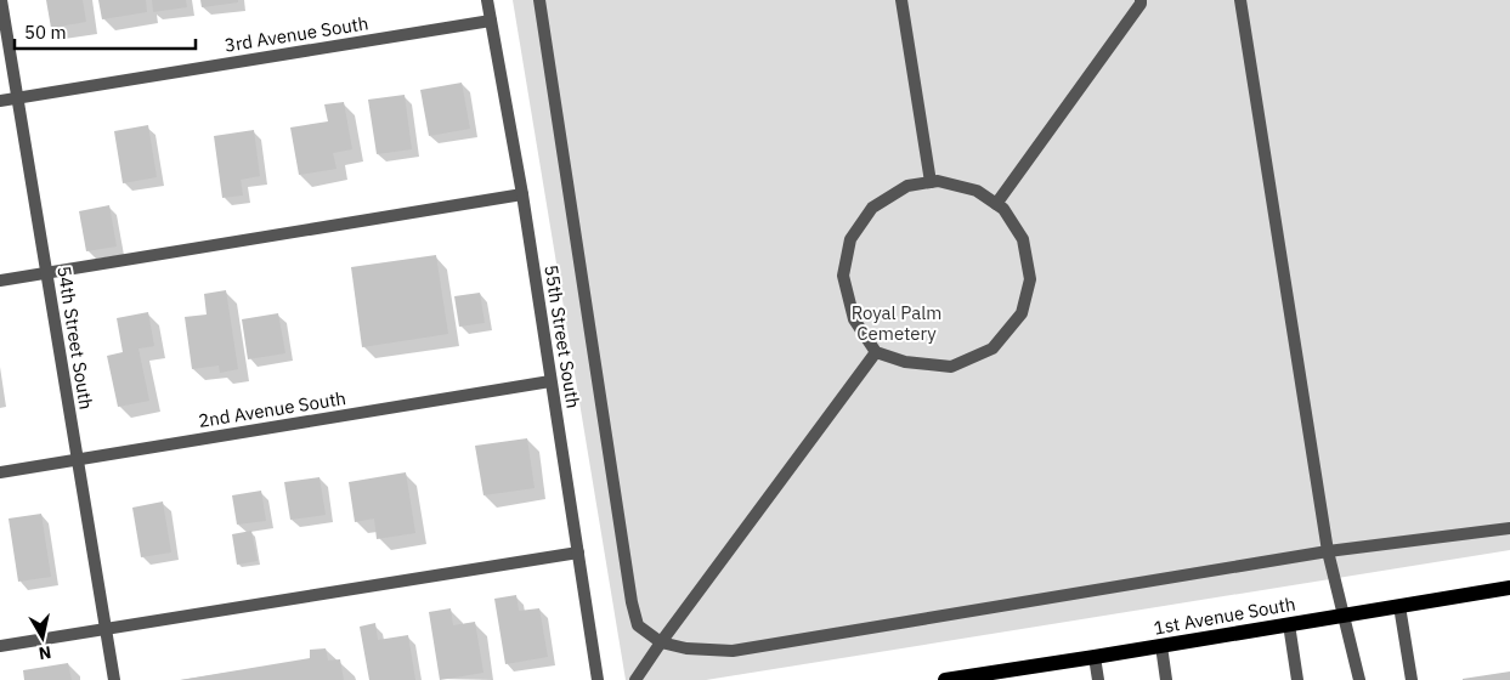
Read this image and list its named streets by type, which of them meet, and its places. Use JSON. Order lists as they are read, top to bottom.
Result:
{
  "streets": {
    "main road": ["1st Avenue South"],
    "street": [
      "3rd Avenue South",
      "55th Street South",
      "54th Street South",
      "2nd Avenue South"
    ]
  },
  "crossings": [
    ["3rd Avenue South", "55th Street South"],
    ["3rd Avenue South", "54th Street South"],
    ["55th Street South", "2nd Avenue South"],
    ["54th Street South", "2nd Avenue South"]
  ],
  "parks": ["Royal Palm Cemetery"],
  "scale_bar": "50 m",
  "north": "bottom"
}
